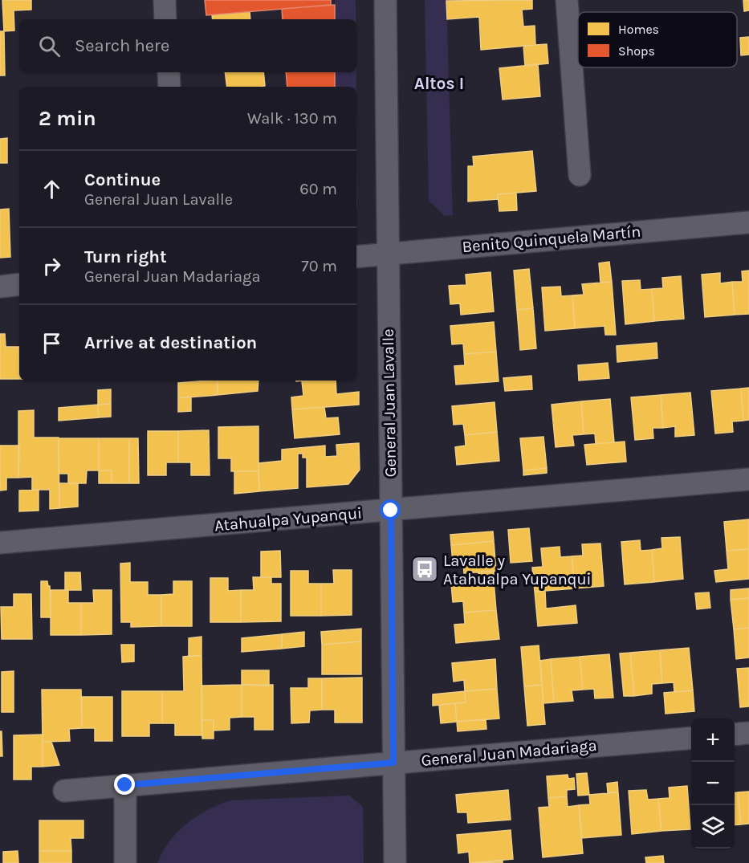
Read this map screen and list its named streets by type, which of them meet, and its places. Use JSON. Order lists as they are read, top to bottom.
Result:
{
  "streets": {
    "street": [
      "Benito Quinquela Martín",
      "General Juan Lavalle",
      "Atahualpa Yupanqui",
      "General Juan Madariaga"
    ]
  },
  "crossings": [
    ["Benito Quinquela Martín", "General Juan Lavalle"],
    ["General Juan Lavalle", "Atahualpa Yupanqui"],
    ["General Juan Lavalle", "General Juan Madariaga"]
  ],
  "districts": ["Altos I"],
  "places": {
    "bus stop": ["Lavalle y Atahualpa Yupanqui"]
  },
  "legend": ["Homes", "Shops"],
  "page": {
    "search": "Search here",
    "heading": ["2 min", "Walk · 130 m"],
    "list": [
      ["Continue", "General Juan Lavalle", "60 m"],
      ["Turn right", "General Juan Madariaga", "70 m"],
      "Arrive at destination"
    ],
    "map_buttons": ["+", "−"]
  }
}
